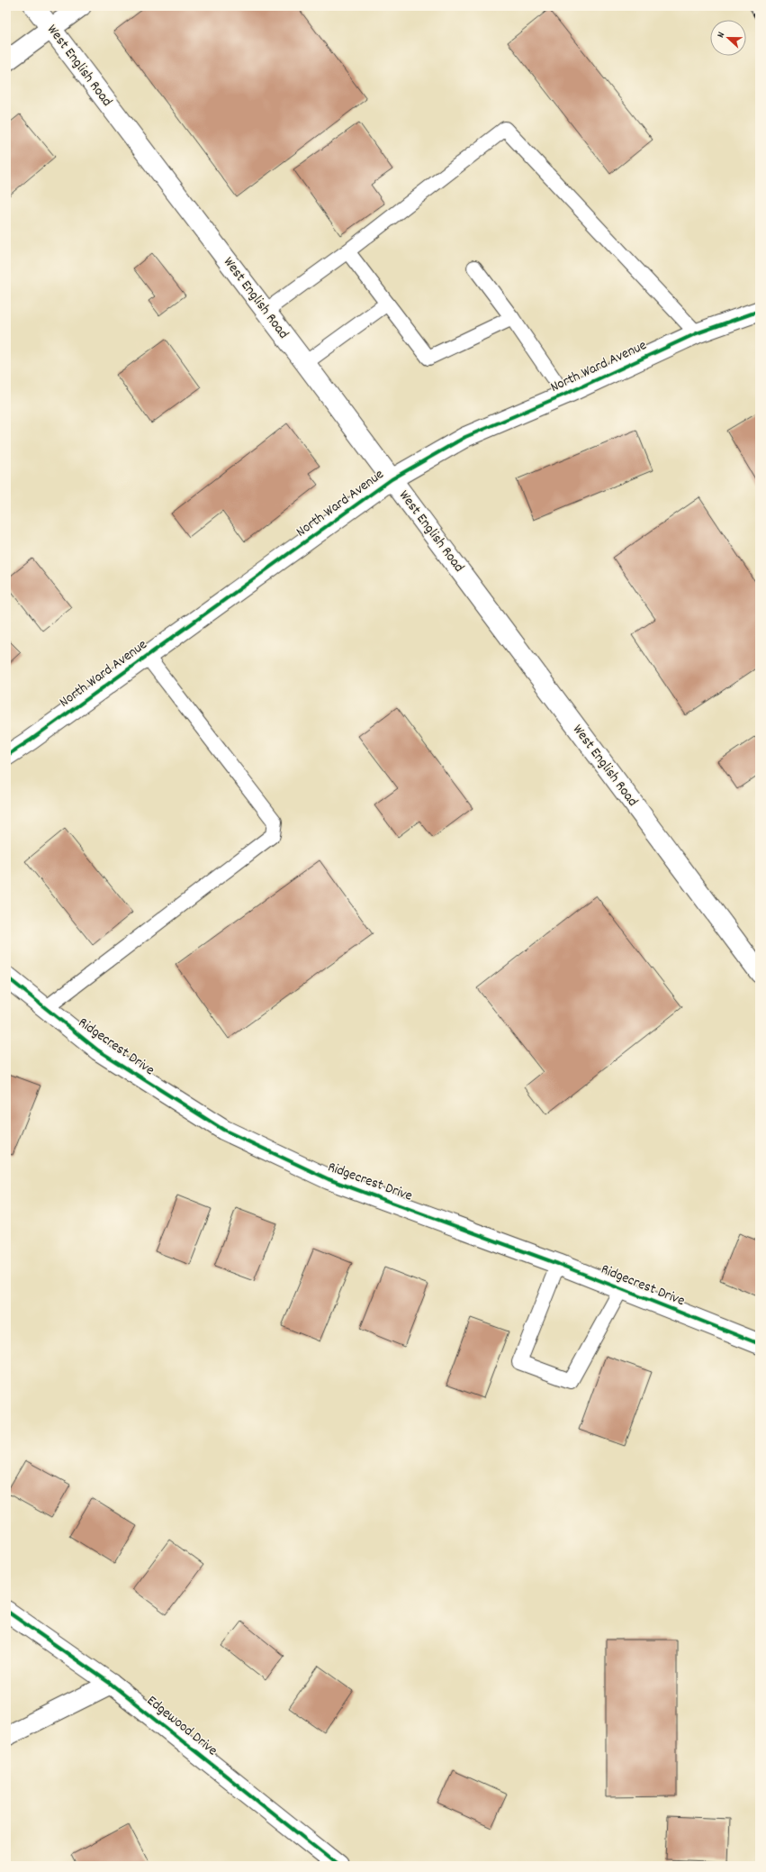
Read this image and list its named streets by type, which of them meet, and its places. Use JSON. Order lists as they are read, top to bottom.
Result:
{
  "streets": {
    "street": [
      "West English Road",
      "North Ward Avenue",
      "Ridgecrest Drive",
      "Edgewood Drive"
    ]
  },
  "crossings": [
    ["West English Road", "North Ward Avenue"]
  ],
  "north": "left"
}
